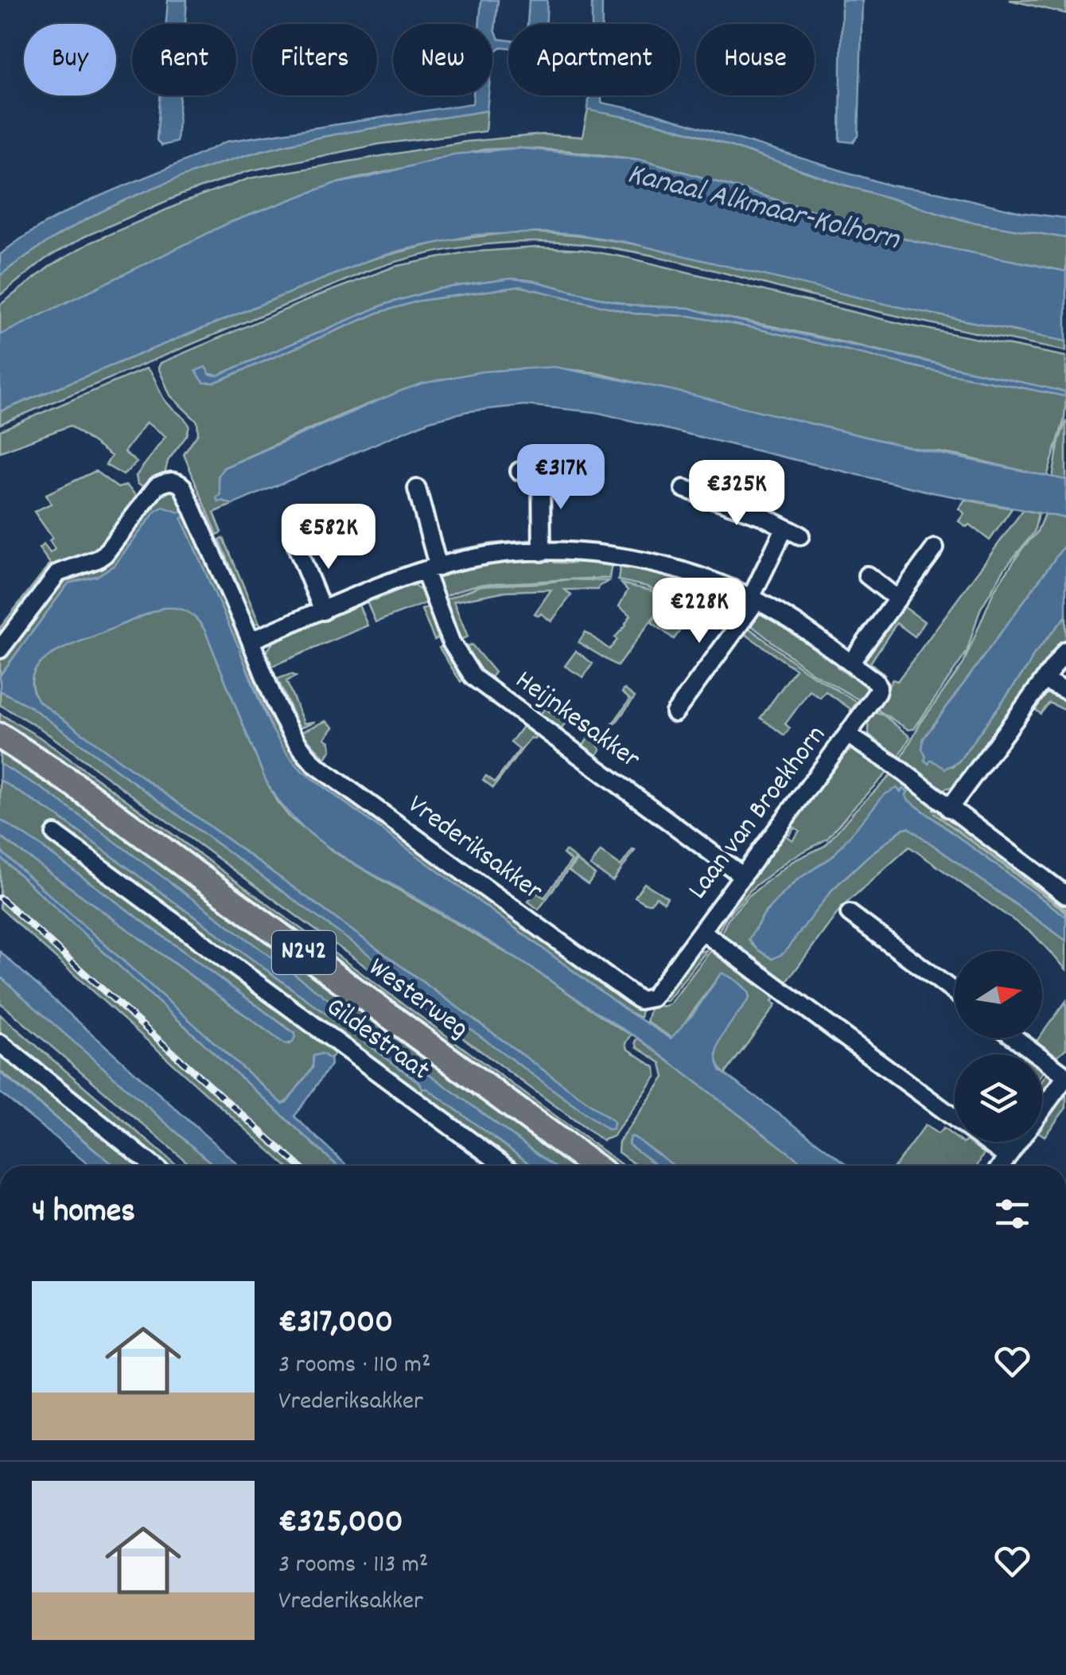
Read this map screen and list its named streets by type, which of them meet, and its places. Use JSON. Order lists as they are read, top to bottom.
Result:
{
  "streets": {
    "main road": ["N242", "Westerweg"],
    "street": [
      "Heijnkesakker",
      "Laan van Broekhorn",
      "Vrederiksakker",
      "Gildestraat"
    ]
  },
  "crossings": [
    ["Heijnkesakker", "Laan van Broekhorn"],
    ["Laan van Broekhorn", "Vrederiksakker"]
  ],
  "water": ["Kanaal Alkmaar-Kolhorn"],
  "north": "right",
  "page": {
    "chip": [
      "Buy",
      "Rent",
      "Filters",
      "New",
      "Apartment",
      "House"
    ],
    "price": [
      "€317K",
      "€325K",
      "€582K",
      "€228K"
    ],
    "heading": "4 homes",
    "list": [
      {
        "name": "€317,000",
        "note": "3 rooms · 110 m² · Vrederiksakker"
      },
      {
        "name": "€325,000",
        "note": "3 rooms · 113 m² · Vrederiksakker"
      }
    ]
  }
}
